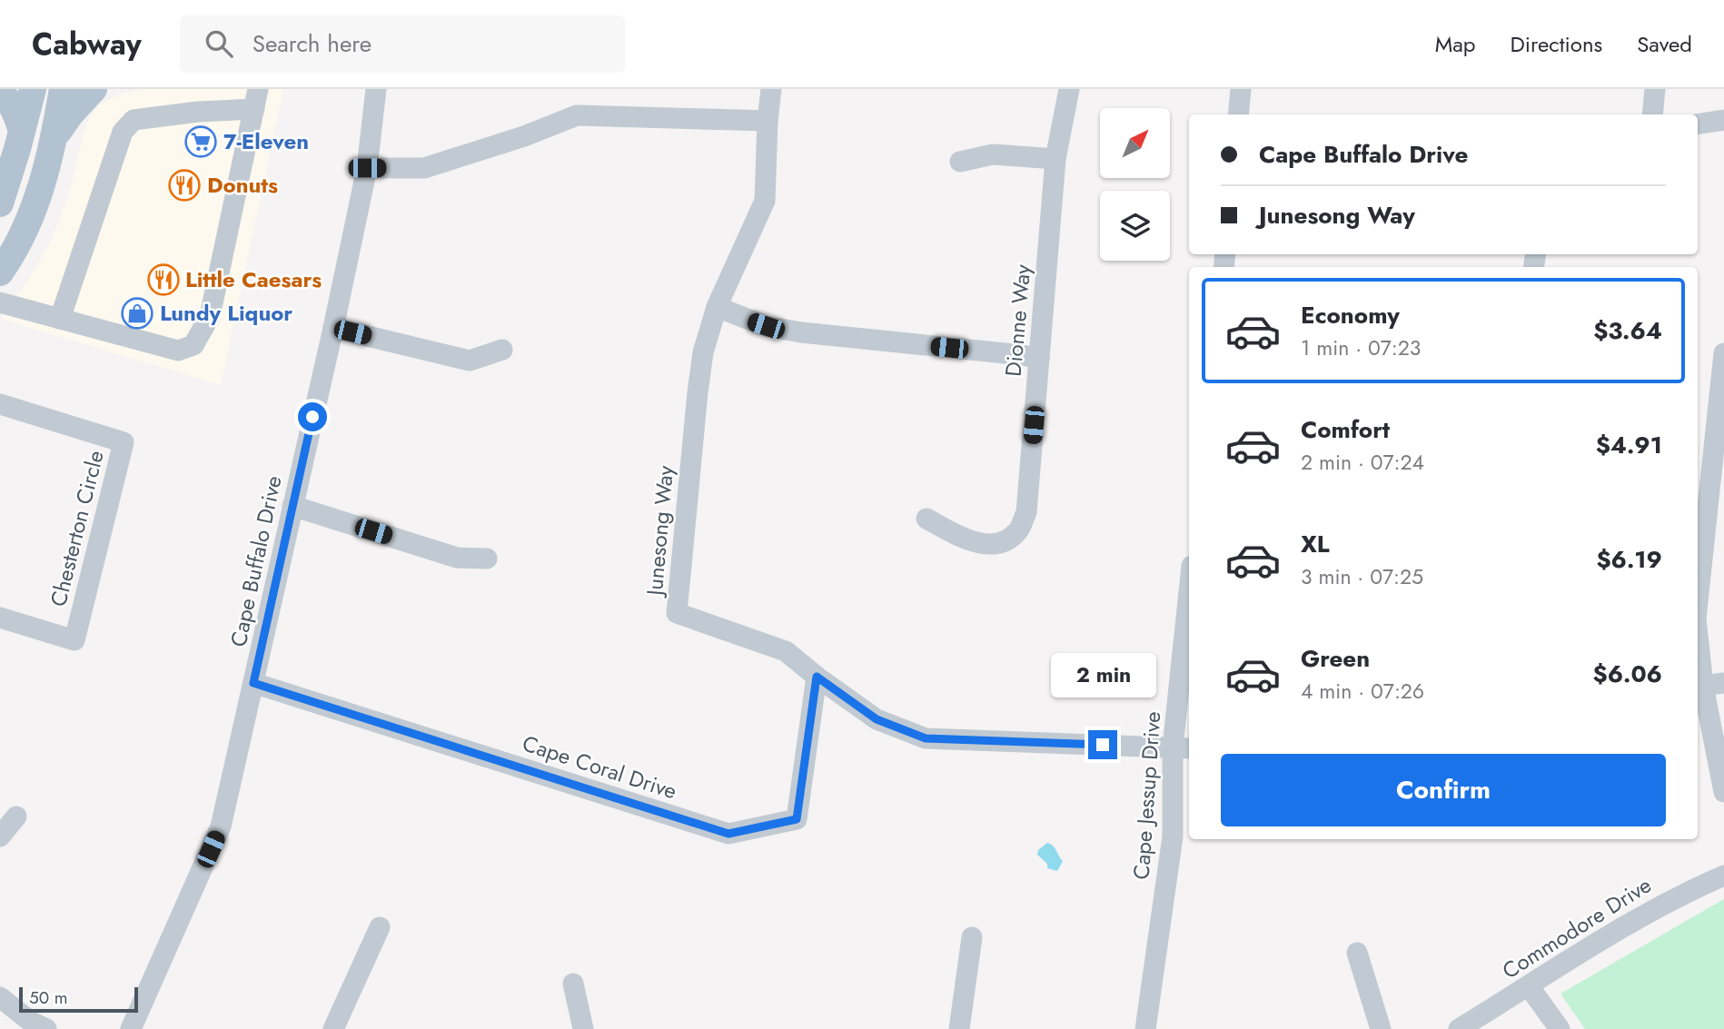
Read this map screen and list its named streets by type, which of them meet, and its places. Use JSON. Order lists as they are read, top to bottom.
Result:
{
  "streets": {
    "street": [
      "Dionne Way",
      "Chesterton Circle",
      "Junesong Way",
      "Cape Buffalo Drive",
      "Cape Coral Drive",
      "Cape Jessup Drive",
      "Commodore Drive"
    ]
  },
  "crossings": [
    ["Junesong Way", "Cape Coral Drive"],
    ["Junesong Way", "Cape Jessup Drive"],
    ["Cape Buffalo Drive", "Cape Coral Drive"]
  ],
  "places": {
    "supermarket": ["7-Eleven"],
    "restaurant": ["Donuts", "Little Caesars"],
    "shop": ["Lundy Liquor"]
  },
  "scale_bar": "50 m",
  "north": "top right",
  "page": {
    "header": "Cabway",
    "search": "Search here",
    "nav": ["Map", "Directions", "Saved"],
    "banner": ["Cape Buffalo Drive", "Junesong Way"],
    "list": [
      {
        "name": "Economy",
        "note": "1 min · 07:23",
        "value": "$3.64"
      },
      {
        "name": "Comfort",
        "note": "2 min · 07:24",
        "value": "$4.91"
      },
      {
        "name": "XL",
        "note": "3 min · 07:25",
        "value": "$6.19"
      },
      {
        "name": "Green",
        "note": "4 min · 07:26",
        "value": "$6.06"
      }
    ],
    "bubble": "2 min",
    "buttons": "Confirm",
    "scale": "50 m"
  }
}
